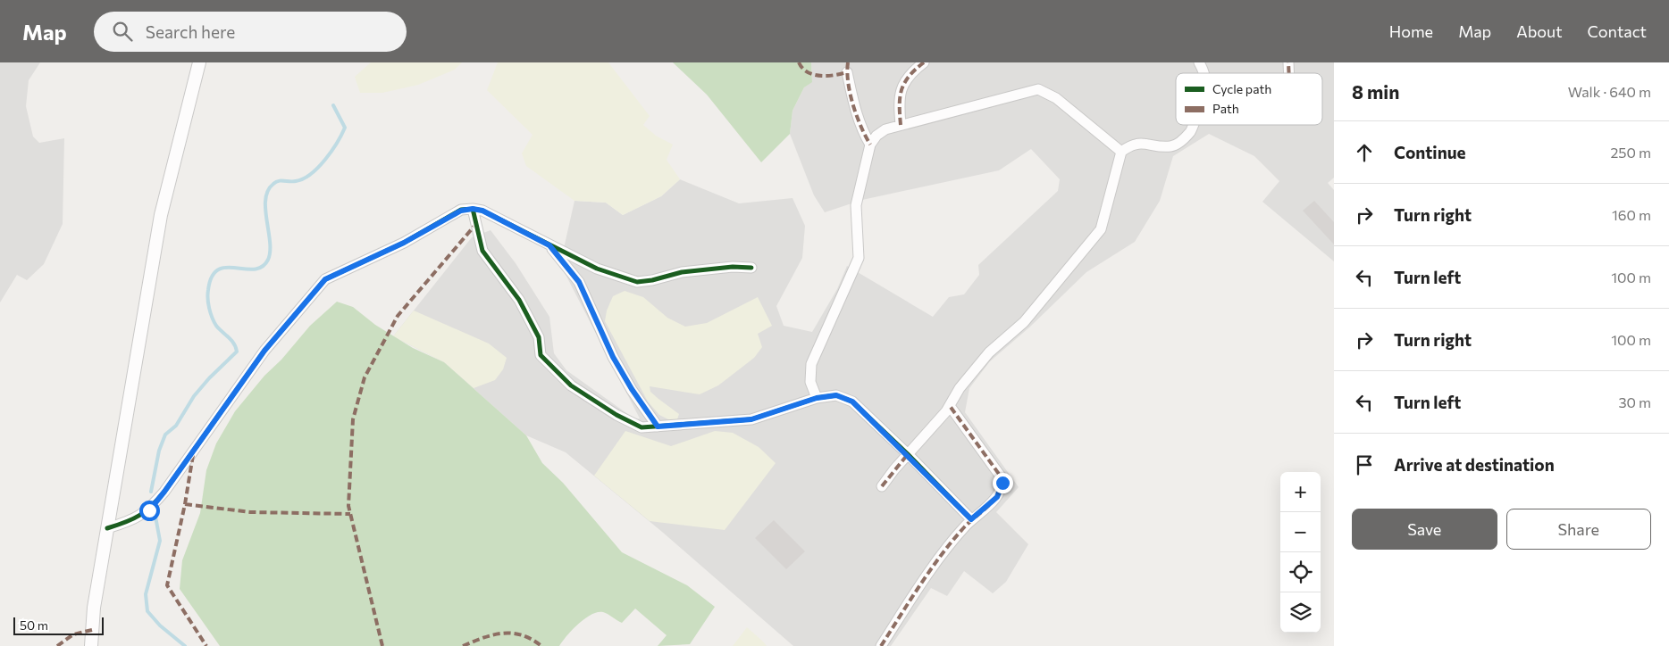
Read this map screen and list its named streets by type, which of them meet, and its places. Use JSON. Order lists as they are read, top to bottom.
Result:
{
  "legend": ["Cycle path", "Path"],
  "scale_bar": "50 m",
  "page": {
    "header": "Map",
    "search": "Search here",
    "nav": [
      "Home",
      "Map",
      "About",
      "Contact"
    ],
    "heading": ["8 min", "Walk · 640 m"],
    "list": [
      ["Continue", "250 m"],
      ["Turn right", "160 m"],
      ["Turn left", "100 m"],
      ["Turn right", "100 m"],
      ["Turn left", "30 m"],
      "Arrive at destination"
    ],
    "map_buttons": ["+", "−"],
    "buttons": ["Save", "Share"],
    "scale": "50 m"
  }
}
